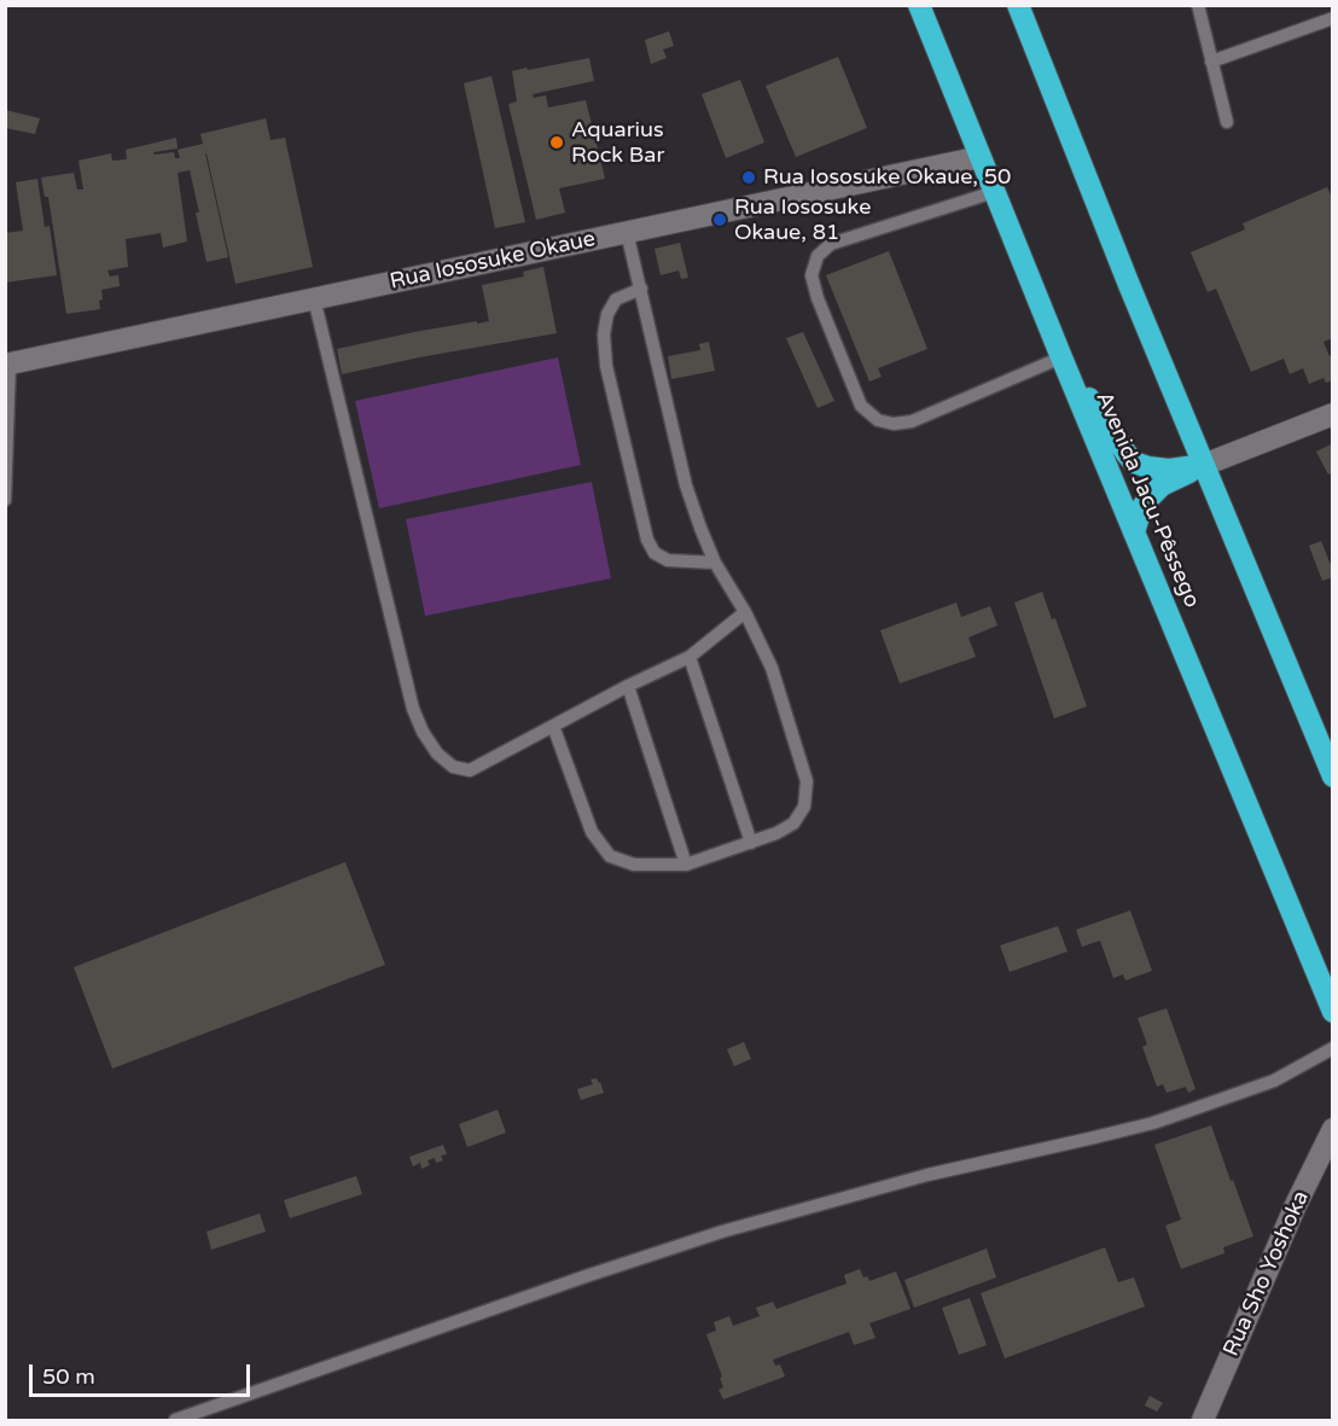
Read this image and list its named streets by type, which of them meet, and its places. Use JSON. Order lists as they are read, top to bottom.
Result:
{
  "streets": {
    "highway": ["Avenida Jacu-Pêssego"],
    "street": ["Rua Iososuke Okaue", "Rua Sho Yoshoka"]
  },
  "crossings": [
    ["Rua Iososuke Okaue", "Avenida Jacu-Pêssego"]
  ],
  "places": ["Aquarius Rock Bar", "Rua Iososuke Okaue, 50", "Rua Iososuke Okaue, 81"],
  "scale_bar": "50 m"
}
